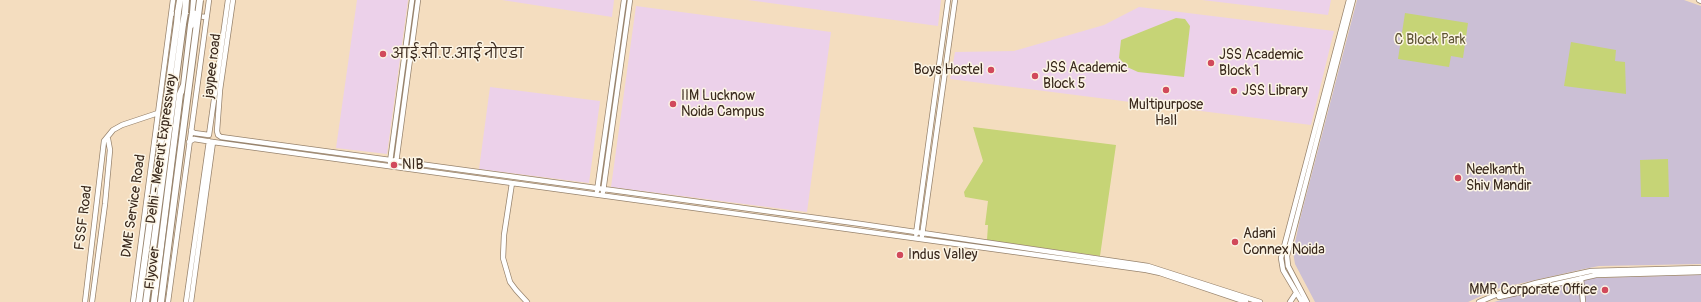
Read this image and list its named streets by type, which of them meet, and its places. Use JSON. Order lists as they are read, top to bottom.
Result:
{
  "streets": {
    "highway": ["Delhi - Meerut Expressway", "Flyover"],
    "street": ["jaypee road", "DME Service Road", "FSSF Road"]
  },
  "crossings": [
    ["DME Service Road", "FSSF Road"]
  ],
  "parks": ["C Block Park"],
  "places": [
    "आई.सी.ए.आई नोएडा",
    "JSS Academic Block 1",
    "Boys Hostel",
    "JSS Academic Block 5",
    "Multipurpose Hall",
    "JSS Library",
    "IIM Lucknow Noida Campus",
    "NIB",
    "Neelkanth Shiv Mandir",
    "Adani Connex Noida",
    "Indus Valley",
    "MMR Corporate Office"
  ]
}
